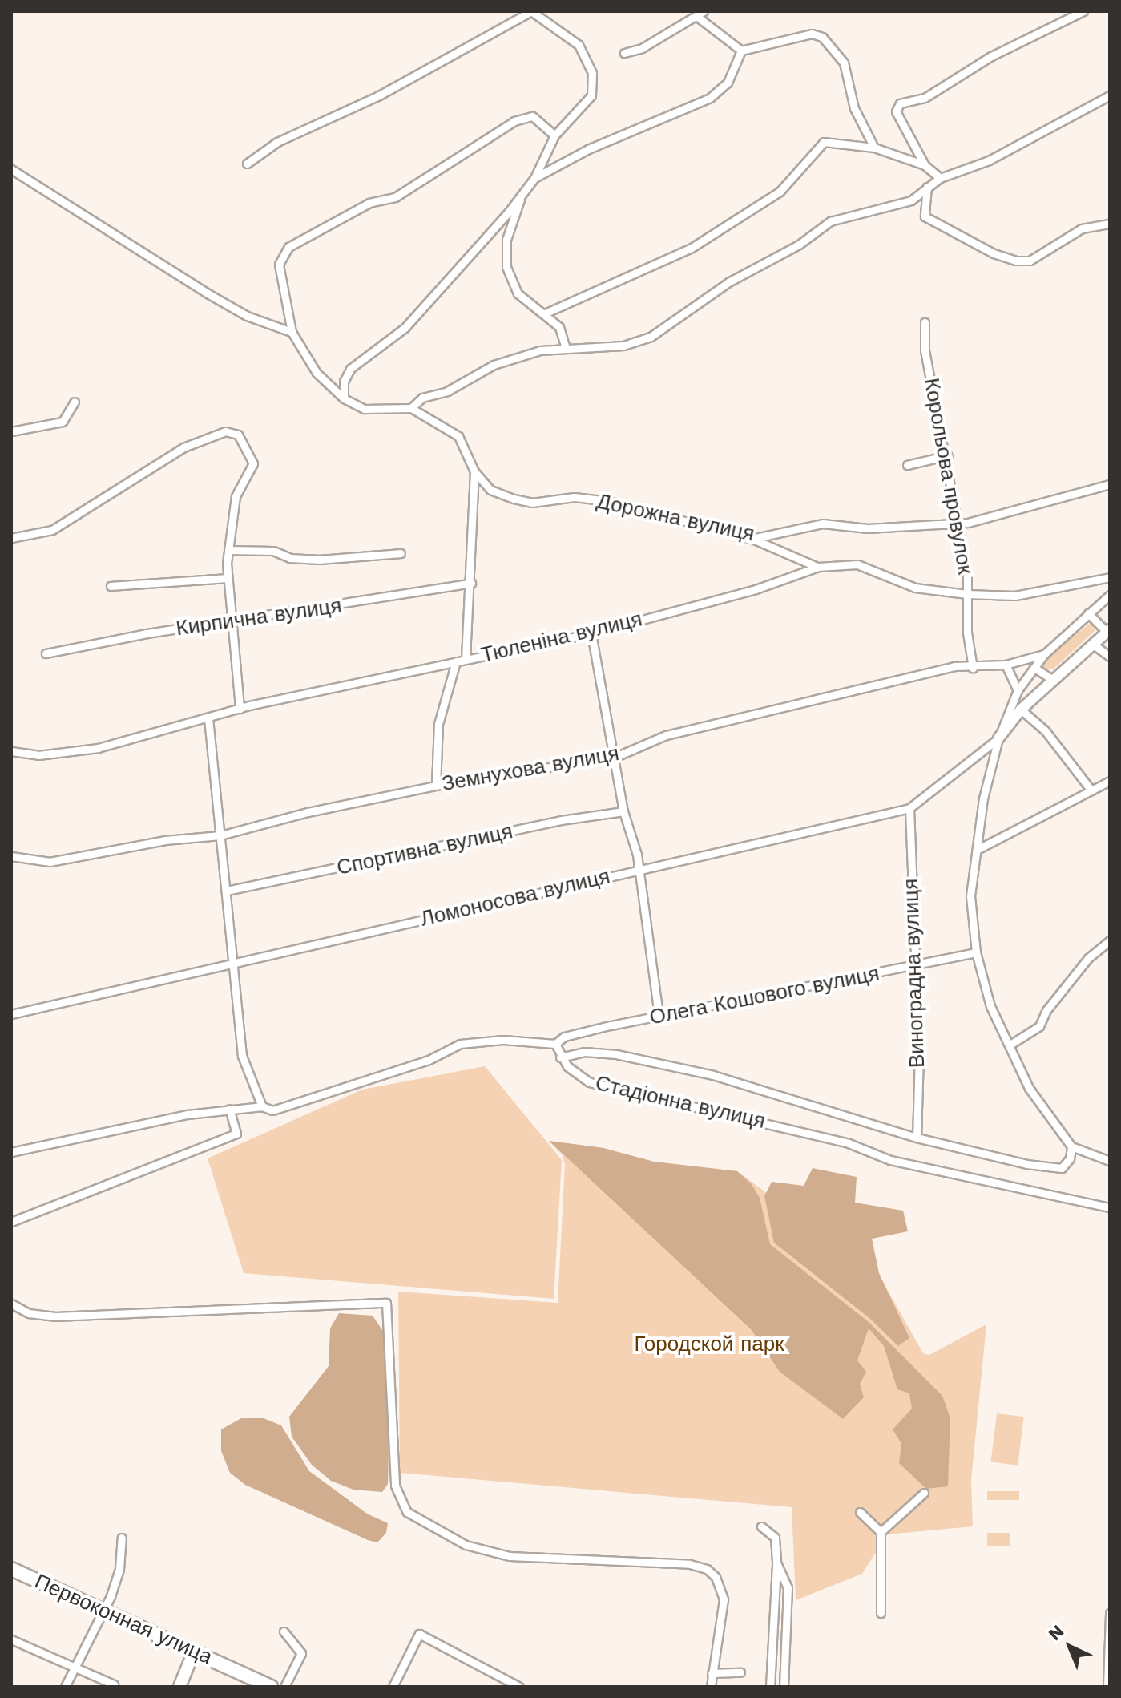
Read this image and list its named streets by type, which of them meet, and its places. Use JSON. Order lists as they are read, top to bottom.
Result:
{
  "streets": {
    "highway": ["Первоконная улица"],
    "street": [
      "Корольова провулок",
      "Дорожна вулиця",
      "Кирпична вулиця",
      "Тюленіна вулиця",
      "Земнухова вулиця",
      "Спортивна вулиця",
      "Ломоносова вулиця",
      "Виноградна вулиця",
      "Олега Кошового вулиця",
      "Стадіонна вулиця"
    ]
  },
  "crossings": [
    ["Корольова провулок", "Дорожна вулиця"],
    ["Корольова провулок", "Тюленіна вулиця"],
    ["Корольова провулок", "Земнухова вулиця"],
    ["Ломоносова вулиця", "Виноградна вулиця"],
    ["Виноградна вулиця", "Олега Кошового вулиця"],
    ["Виноградна вулиця", "Стадіонна вулиця"]
  ],
  "parks": ["Городской парк"],
  "north": "top left"
}
